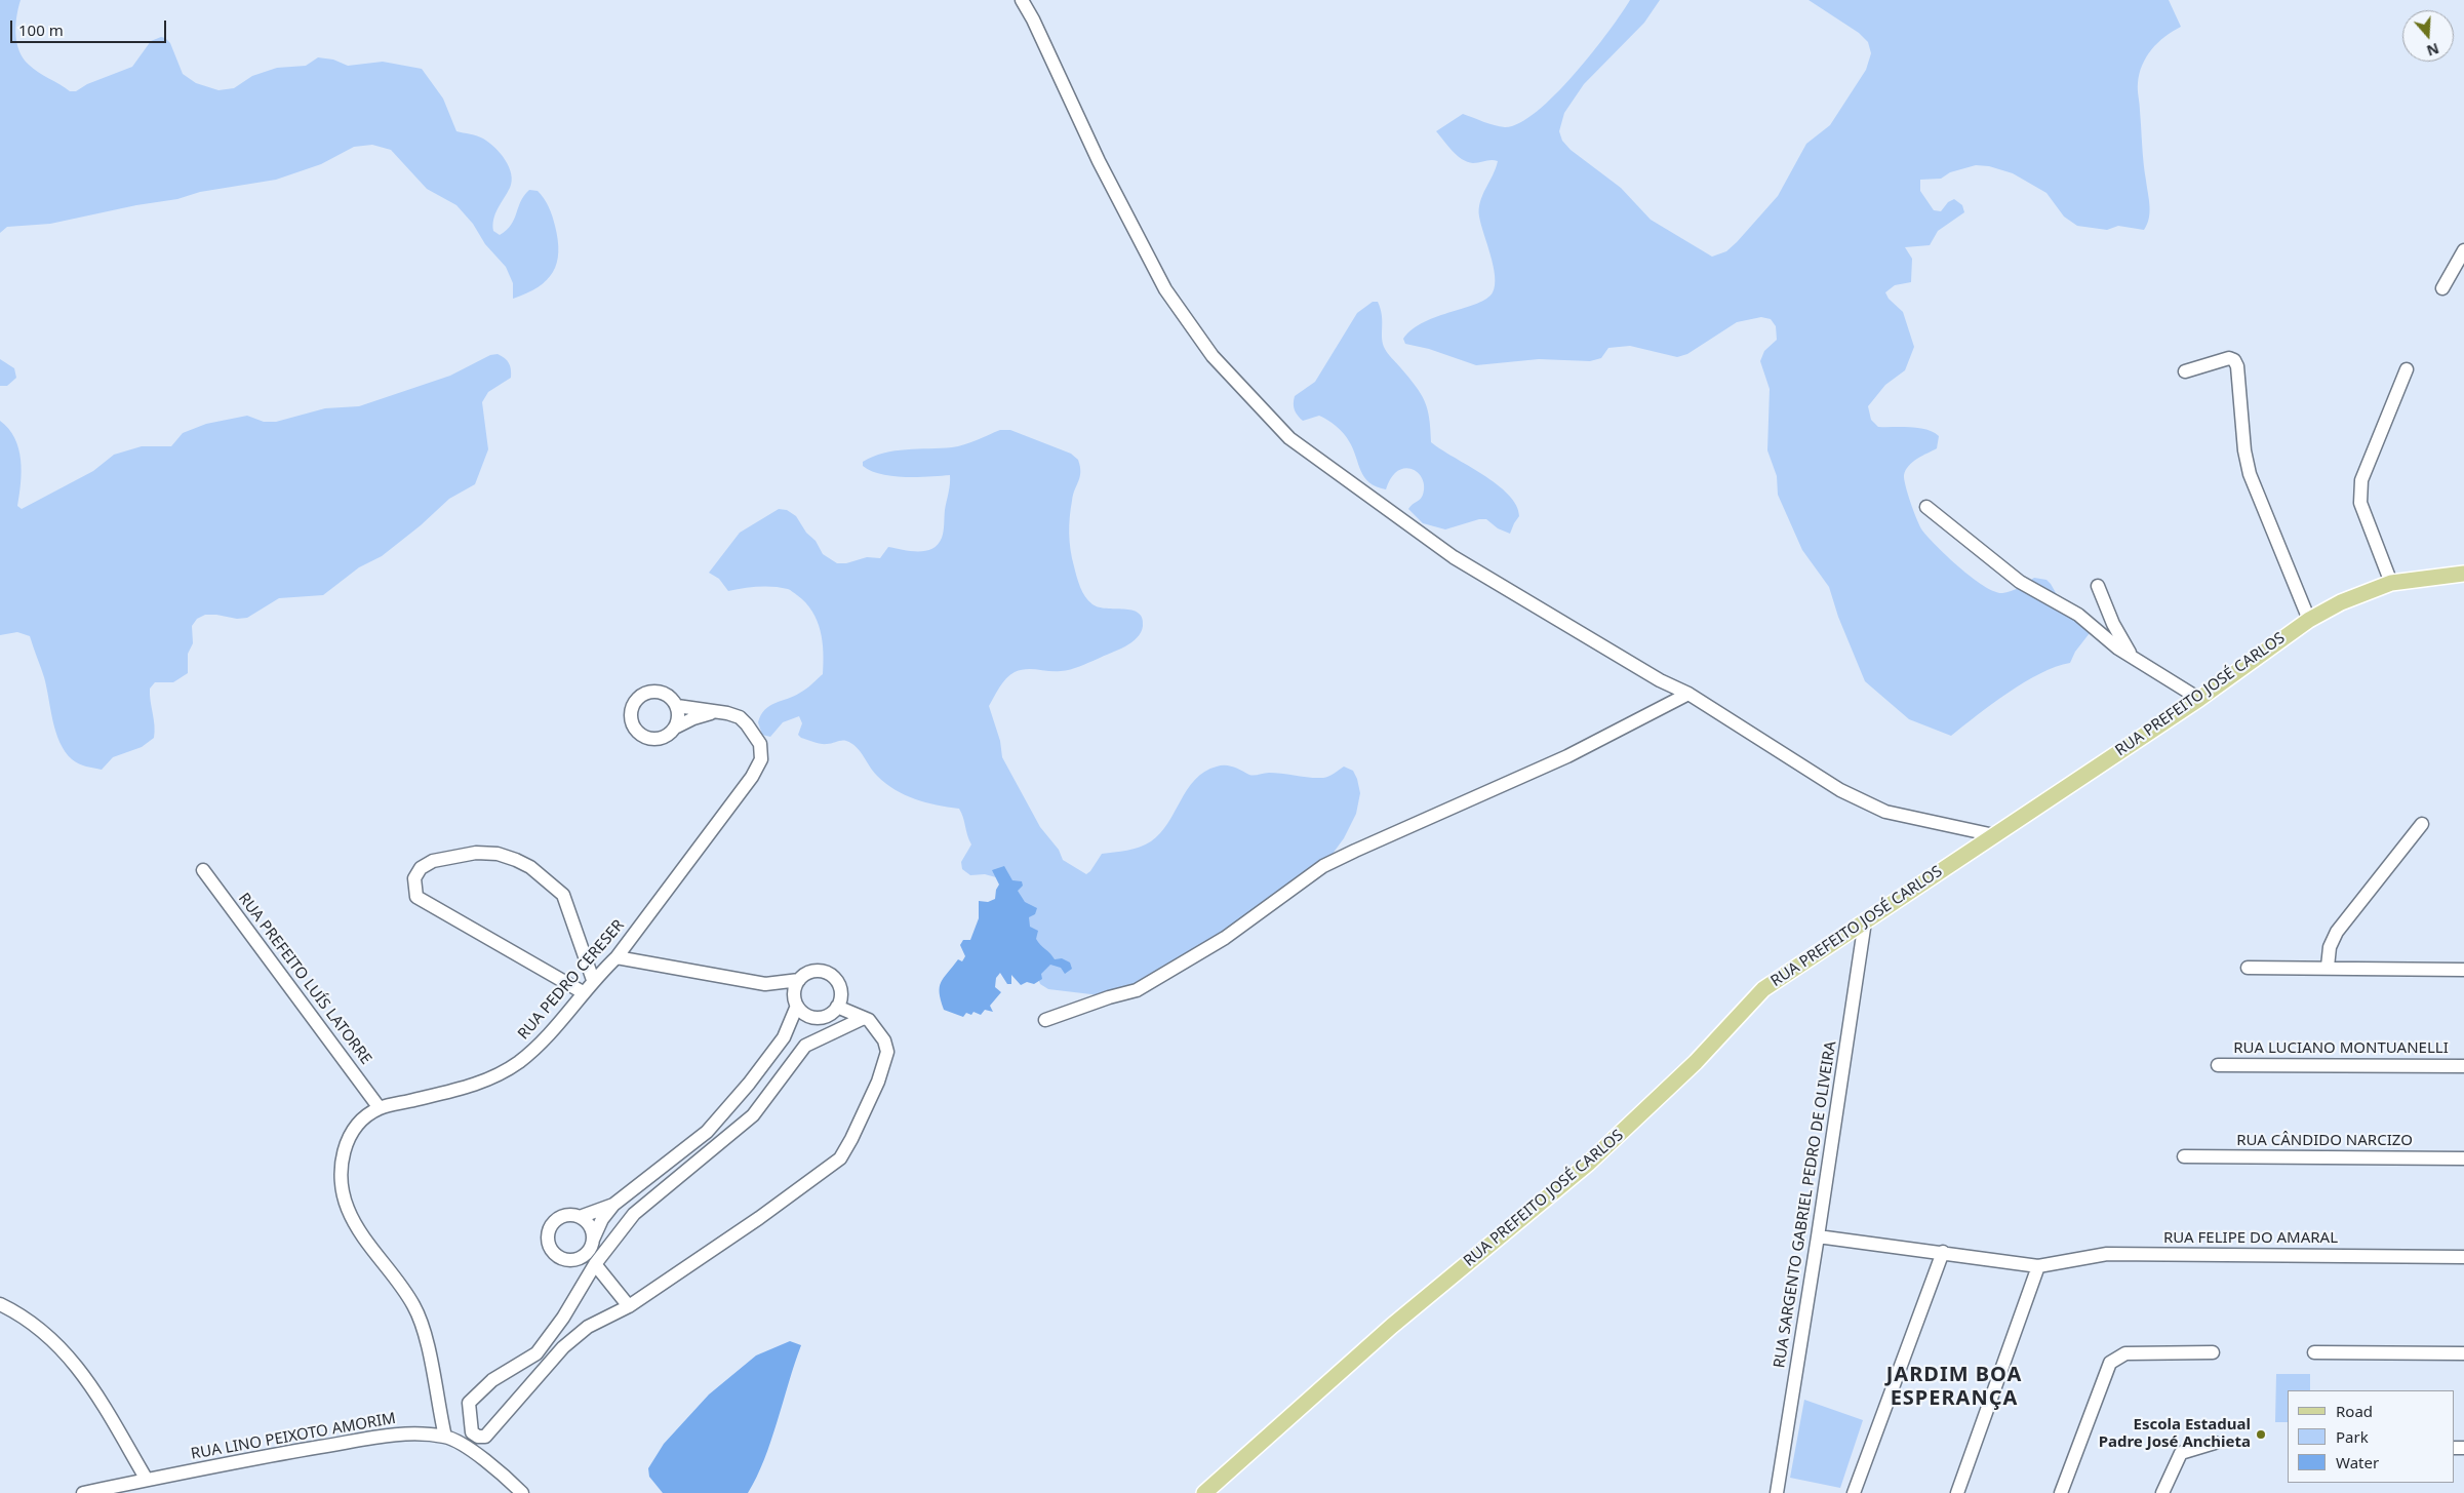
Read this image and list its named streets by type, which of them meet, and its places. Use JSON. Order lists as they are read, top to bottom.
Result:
{
  "streets": {
    "main road": ["RUA PREFEITO JOSÉ CARLOS"],
    "street": [
      "RUA PREFEITO LUÍS LATORRE",
      "RUA PEDRO CERESER",
      "RUA LUCIANO MONTUANELLI",
      "RUA CÂNDIDO NARCIZO",
      "RUA SARGENTO GABRIEL PEDRO DE OLIVEIRA",
      "RUA FELIPE DO AMARAL",
      "RUA LINO PEIXOTO AMORIM"
    ]
  },
  "crossings": [
    ["RUA PREFEITO JOSÉ CARLOS", "RUA SARGENTO GABRIEL PEDRO DE OLIVEIRA"],
    ["RUA PREFEITO LUÍS LATORRE", "RUA PEDRO CERESER"],
    ["RUA PEDRO CERESER", "RUA LINO PEIXOTO AMORIM"],
    ["RUA SARGENTO GABRIEL PEDRO DE OLIVEIRA", "RUA FELIPE DO AMARAL"]
  ],
  "districts": ["JARDIM BOA ESPERANÇA"],
  "places": ["Escola Estadual Padre José Anchieta"],
  "legend": ["Road", "Park", "Water"],
  "scale_bar": "100 m",
  "north": "bottom"
}
